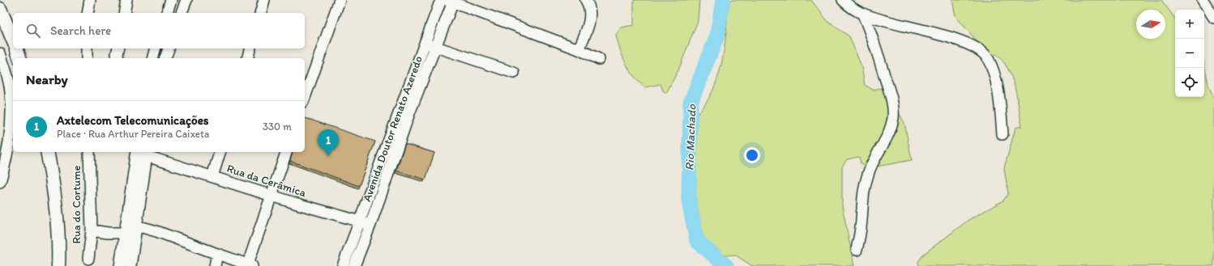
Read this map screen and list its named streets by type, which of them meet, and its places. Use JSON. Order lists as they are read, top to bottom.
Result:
{
  "streets": {
    "street": ["Avenida Doutor Renato Azeredo", "Rua da Cerâmica", "Rua do Cortume"]
  },
  "crossings": [
    ["Avenida Doutor Renato Azeredo", "Rua da Cerâmica"]
  ],
  "water": ["Rio Machado"],
  "north": "right",
  "page": {
    "map_buttons": ["+", "−"],
    "search": "Search here",
    "heading": "Nearby",
    "list": [
      {
        "mark": "1",
        "name": "Axtelecom Telecomunicações",
        "note": "Place · Rua Arthur Pereira Caixeta",
        "value": "330 m"
      }
    ],
    "pins": "1"
  }
}
